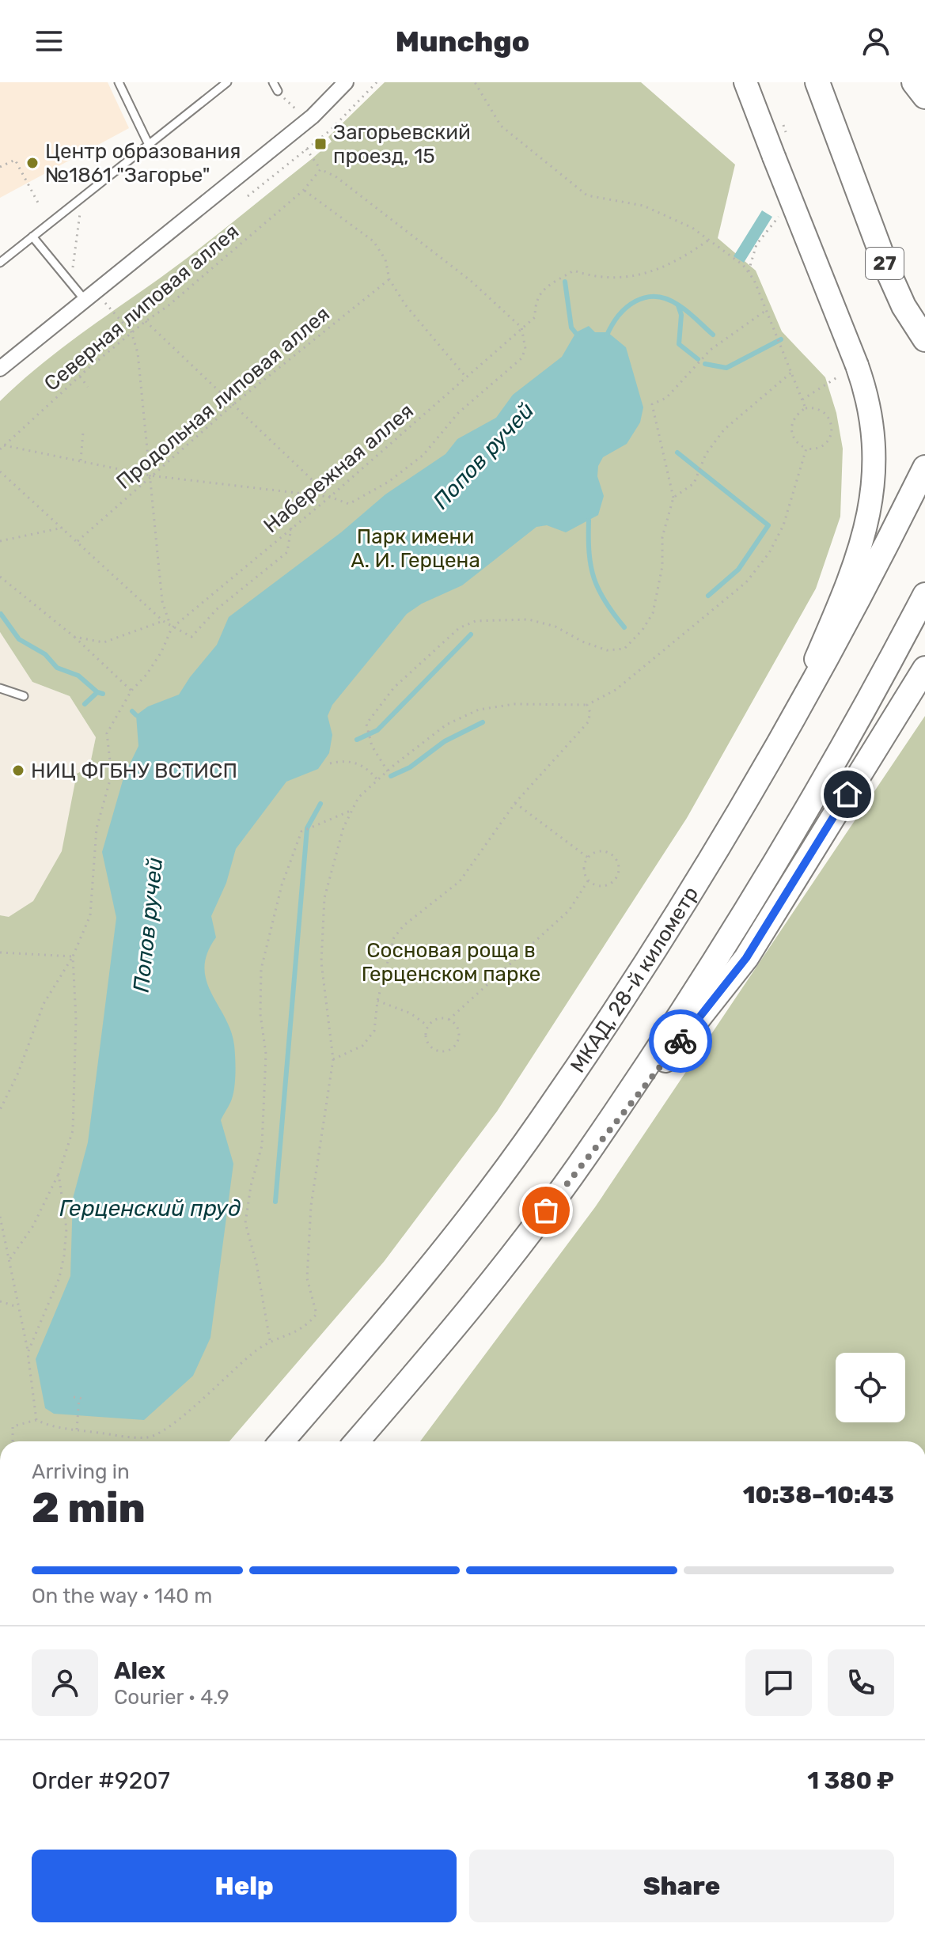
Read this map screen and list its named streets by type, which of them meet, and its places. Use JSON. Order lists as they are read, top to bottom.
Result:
{
  "streets": {
    "highway": ["27", "МКАД, 28-й километр"],
    "path": ["Северная липовая аллея", "Продольная липовая аллея", "Набережная аллея"]
  },
  "water": ["Попов ручей", "Герценский пруд"],
  "parks": ["Парк имени А. И. Герцена", "Сосновая роща в Герценском парке"],
  "places": {
    "transit": ["Загорьевский проезд, 15"],
    "other": ["Центр образования №1861 \"Загорье\"", "НИЦ ФГБНУ ВСТИСП"]
  },
  "page": {
    "header": "Munchgo",
    "heading": ["2 min", "Arriving in", "10:38–10:43"],
    "panel": [
      "Alex",
      "Courier · 4.9",
      "Order #9207",
      "1 380 ₽"
    ],
    "bar": "On the way · 140 m",
    "buttons": ["Help", "Share"]
  }
}
